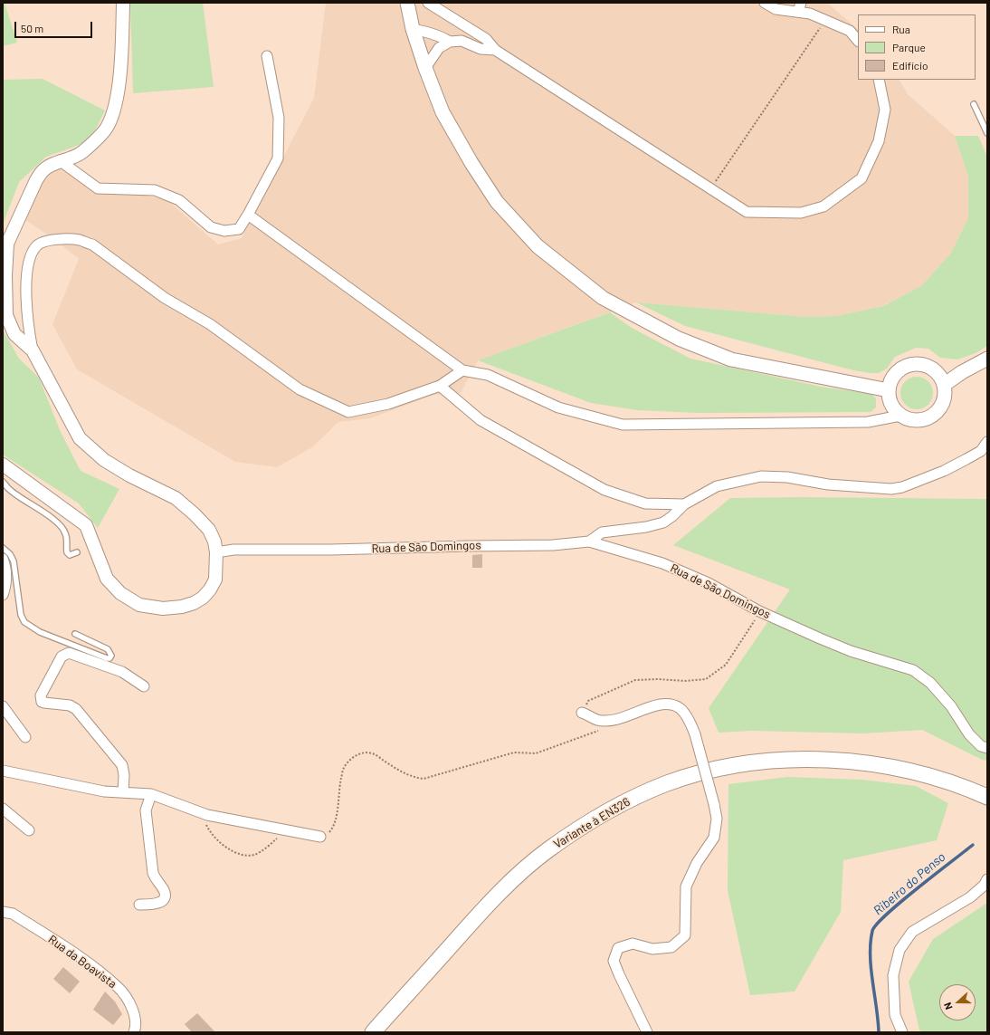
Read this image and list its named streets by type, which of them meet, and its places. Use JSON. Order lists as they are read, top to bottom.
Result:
{
  "streets": {
    "main road": ["Variante à EN326"],
    "street": ["Rua de São Domingos", "Rua da Boavista"]
  },
  "water": ["Ribeiro do Penso"],
  "legend": ["Rua", "Parque", "Edifício"],
  "scale_bar": "50 m",
  "north": "left"
}
